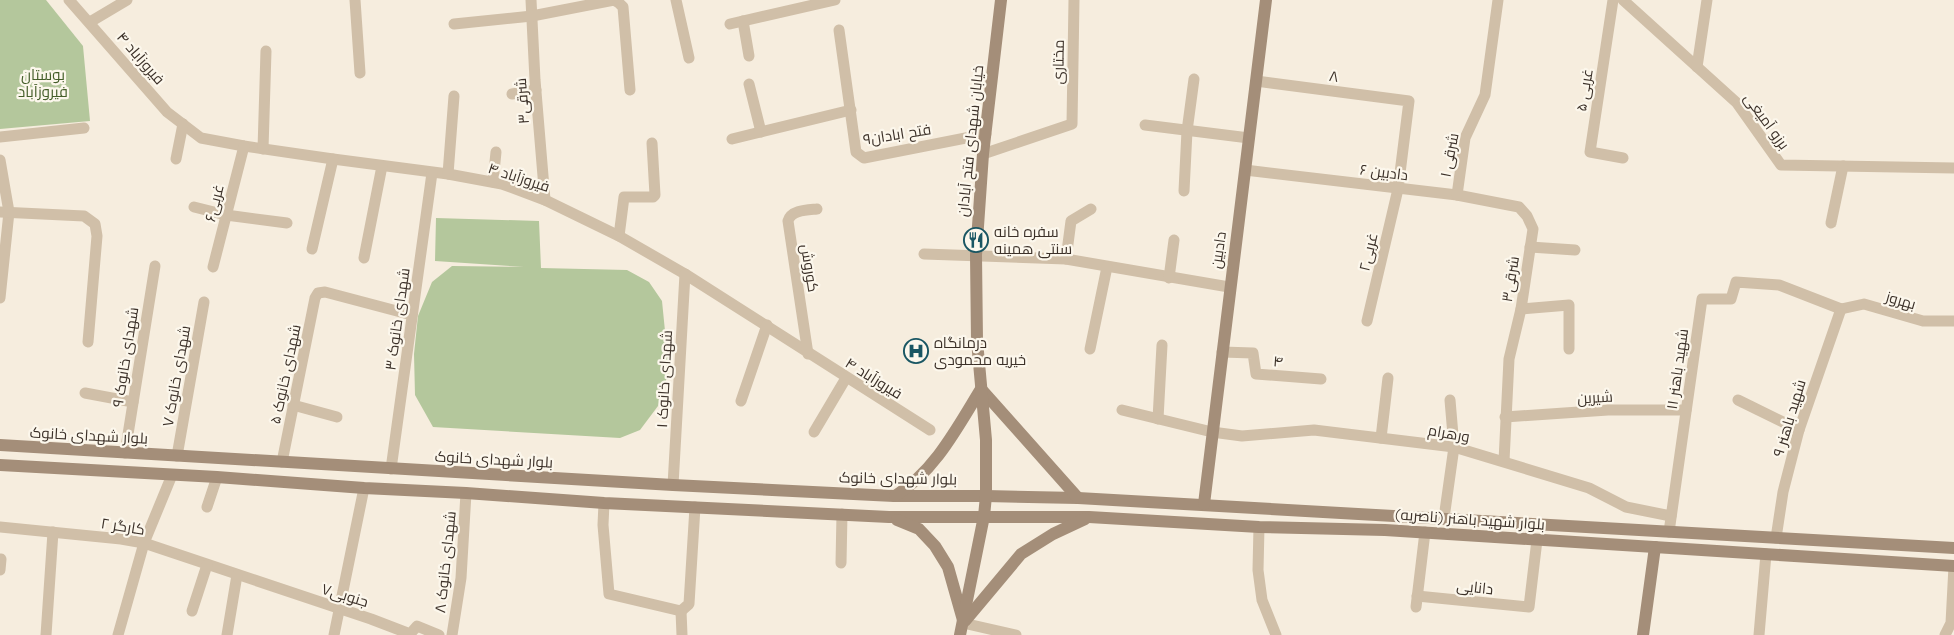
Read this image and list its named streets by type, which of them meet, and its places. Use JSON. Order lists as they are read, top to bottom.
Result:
{
  "streets": {
    "main road": [
      "خیابان شهدای فتح آبادان",
      "دادبین",
      "بلوار شهدای خانوک",
      "بلوار شهید باهنر (ناصریه)"
    ],
    "street": [
      "فیروزآباد ۴",
      "مختاری",
      "۸",
      "۵ غربی",
      "شرقی۳",
      "برزو آمیغی",
      "فتح ابادان۹",
      "۱ شرقی",
      "دادبین ۶",
      "غربی۶",
      "غربی۲",
      "کوروش",
      "بهروز",
      "شهدای خانوک ۳",
      "شهدای خانوک ۹",
      "۴",
      "شهید باهنر ۱۱",
      "شهدای خانوک ۵",
      "شهدای خانوک ۷",
      "شهدای خانوک ۱",
      "شیرین",
      "شهید باهنر ۹",
      "ورهرام",
      "کارگر ۲",
      "شهدای خانوک ۸",
      "دانایی",
      "جنوبی۷"
    ]
  },
  "crossings": [
    ["فیروزآباد ۴", "شرقی۳"],
    ["فیروزآباد ۴", "غربی۶"],
    ["فیروزآباد ۴", "کوروش"],
    ["فیروزآباد ۴", "شهدای خانوک ۳"],
    ["فیروزآباد ۴", "شهدای خانوک ۱"],
    ["مختاری", "خیابان شهدای فتح آبادان"],
    ["۸", "دادبین"],
    ["۸", "غربی۲"],
    ["شرقی۳", "دادبین ۶"],
    ["شرقی۳", "شیرین"],
    ["شرقی۳", "ورهرام"],
    ["فتح ابادان۹", "خیابان شهدای فتح آبادان"],
    ["خیابان شهدای فتح آبادان", "بلوار شهدای خانوک"],
    ["خیابان شهدای فتح آبادان", "بلوار شهید باهنر (ناصریه)"],
    ["۱ شرقی", "دادبین ۶"],
    ["دادبین ۶", "دادبین"],
    ["دادبین ۶", "غربی۲"],
    ["دادبین", "۴"],
    ["دادبین", "ورهرام"],
    ["دادبین", "بلوار شهید باهنر (ناصریه)"],
    ["بهروز", "شهید باهنر ۱۱"],
    ["بهروز", "شهید باهنر ۹"],
    ["شهدای خانوک ۳", "شهدای خانوک ۵"],
    ["شهدای خانوک ۳", "بلوار شهدای خانوک"],
    ["شهدای خانوک ۹", "بلوار شهدای خانوک"],
    ["شهید باهنر ۱۱", "شیرین"],
    ["شهید باهنر ۱۱", "شهید باهنر ۹"],
    ["شهید باهنر ۱۱", "ورهرام"],
    ["شهید باهنر ۱۱", "بلوار شهید باهنر (ناصریه)"],
    ["شهدای خانوک ۵", "بلوار شهدای خانوک"],
    ["شهدای خانوک ۷", "بلوار شهدای خانوک"],
    ["شهدای خانوک ۱", "بلوار شهدای خانوک"],
    ["شهید باهنر ۹", "بلوار شهید باهنر (ناصریه)"],
    ["بلوار شهدای خانوک", "بلوار شهید باهنر (ناصریه)"],
    ["بلوار شهید باهنر (ناصریه)", "دانایی"],
    ["کارگر ۲", "جنوبی۷"]
  ],
  "parks": ["بوستان فیروزآباد"],
  "places": {
    "restaurant": ["سفره خانه سنتی همینه"],
    "hospital": ["درمانگاه خیریه محمودی"]
  }
}
